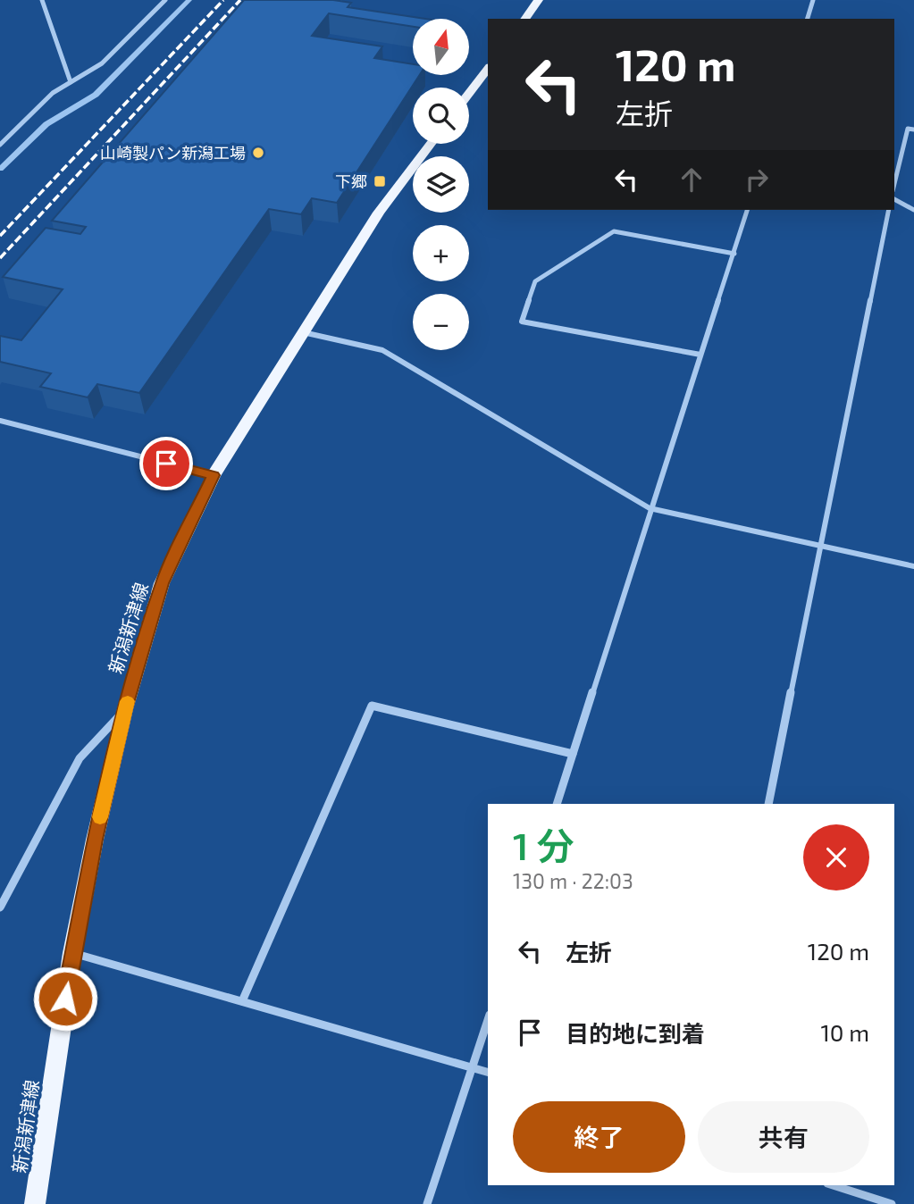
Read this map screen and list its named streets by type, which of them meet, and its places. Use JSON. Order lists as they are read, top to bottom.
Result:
{
  "streets": {
    "main road": ["新潟新津線"]
  },
  "places": {
    "other": ["山崎製パン新潟工場"],
    "transit": ["下郷"]
  },
  "north": "top",
  "page": {
    "map_buttons": ["+", "−"],
    "turn": ["120 m", "左折"],
    "heading": ["1 分", "130 m · 22:03"],
    "list": [
      {
        "name": "左折",
        "value": "120 m"
      },
      {
        "name": "目的地に到着",
        "value": "10 m"
      }
    ],
    "buttons": ["終了", "共有"]
  }
}
